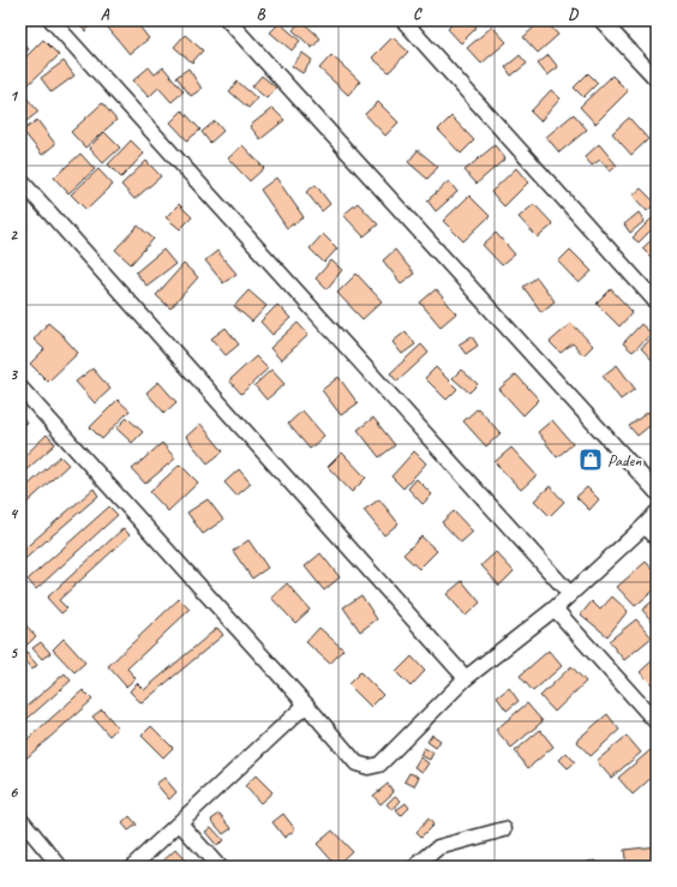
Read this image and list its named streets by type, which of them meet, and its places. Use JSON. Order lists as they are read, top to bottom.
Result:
{
  "places": {
    "shop": ["Paden"]
  },
  "grid": {
    "columns": [
      "A",
      "B",
      "C",
      "D"
    ],
    "rows": [
      "1",
      "2",
      "3",
      "4",
      "5",
      "6"
    ]
  }
}
